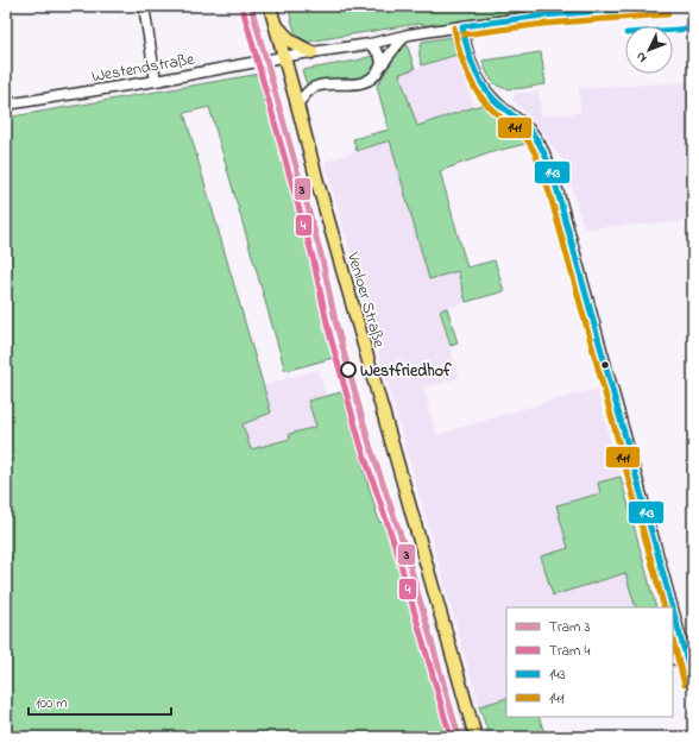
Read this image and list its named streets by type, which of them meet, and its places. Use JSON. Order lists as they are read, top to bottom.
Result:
{
  "streets": {
    "main road": ["Venloer Straße"],
    "street": ["Westendstraße"]
  },
  "crossings": [
    ["Westendstraße", "Venloer Straße"]
  ],
  "places": ["Westfriedhof"],
  "lines": [
    "tram line 3",
    "transit line 143",
    "tram line 4",
    "transit line 141"
  ],
  "legend": [
    "Tram 3",
    "Tram 4",
    "143",
    "141"
  ],
  "scale_bar": "100 m",
  "north": "bottom left"
}
